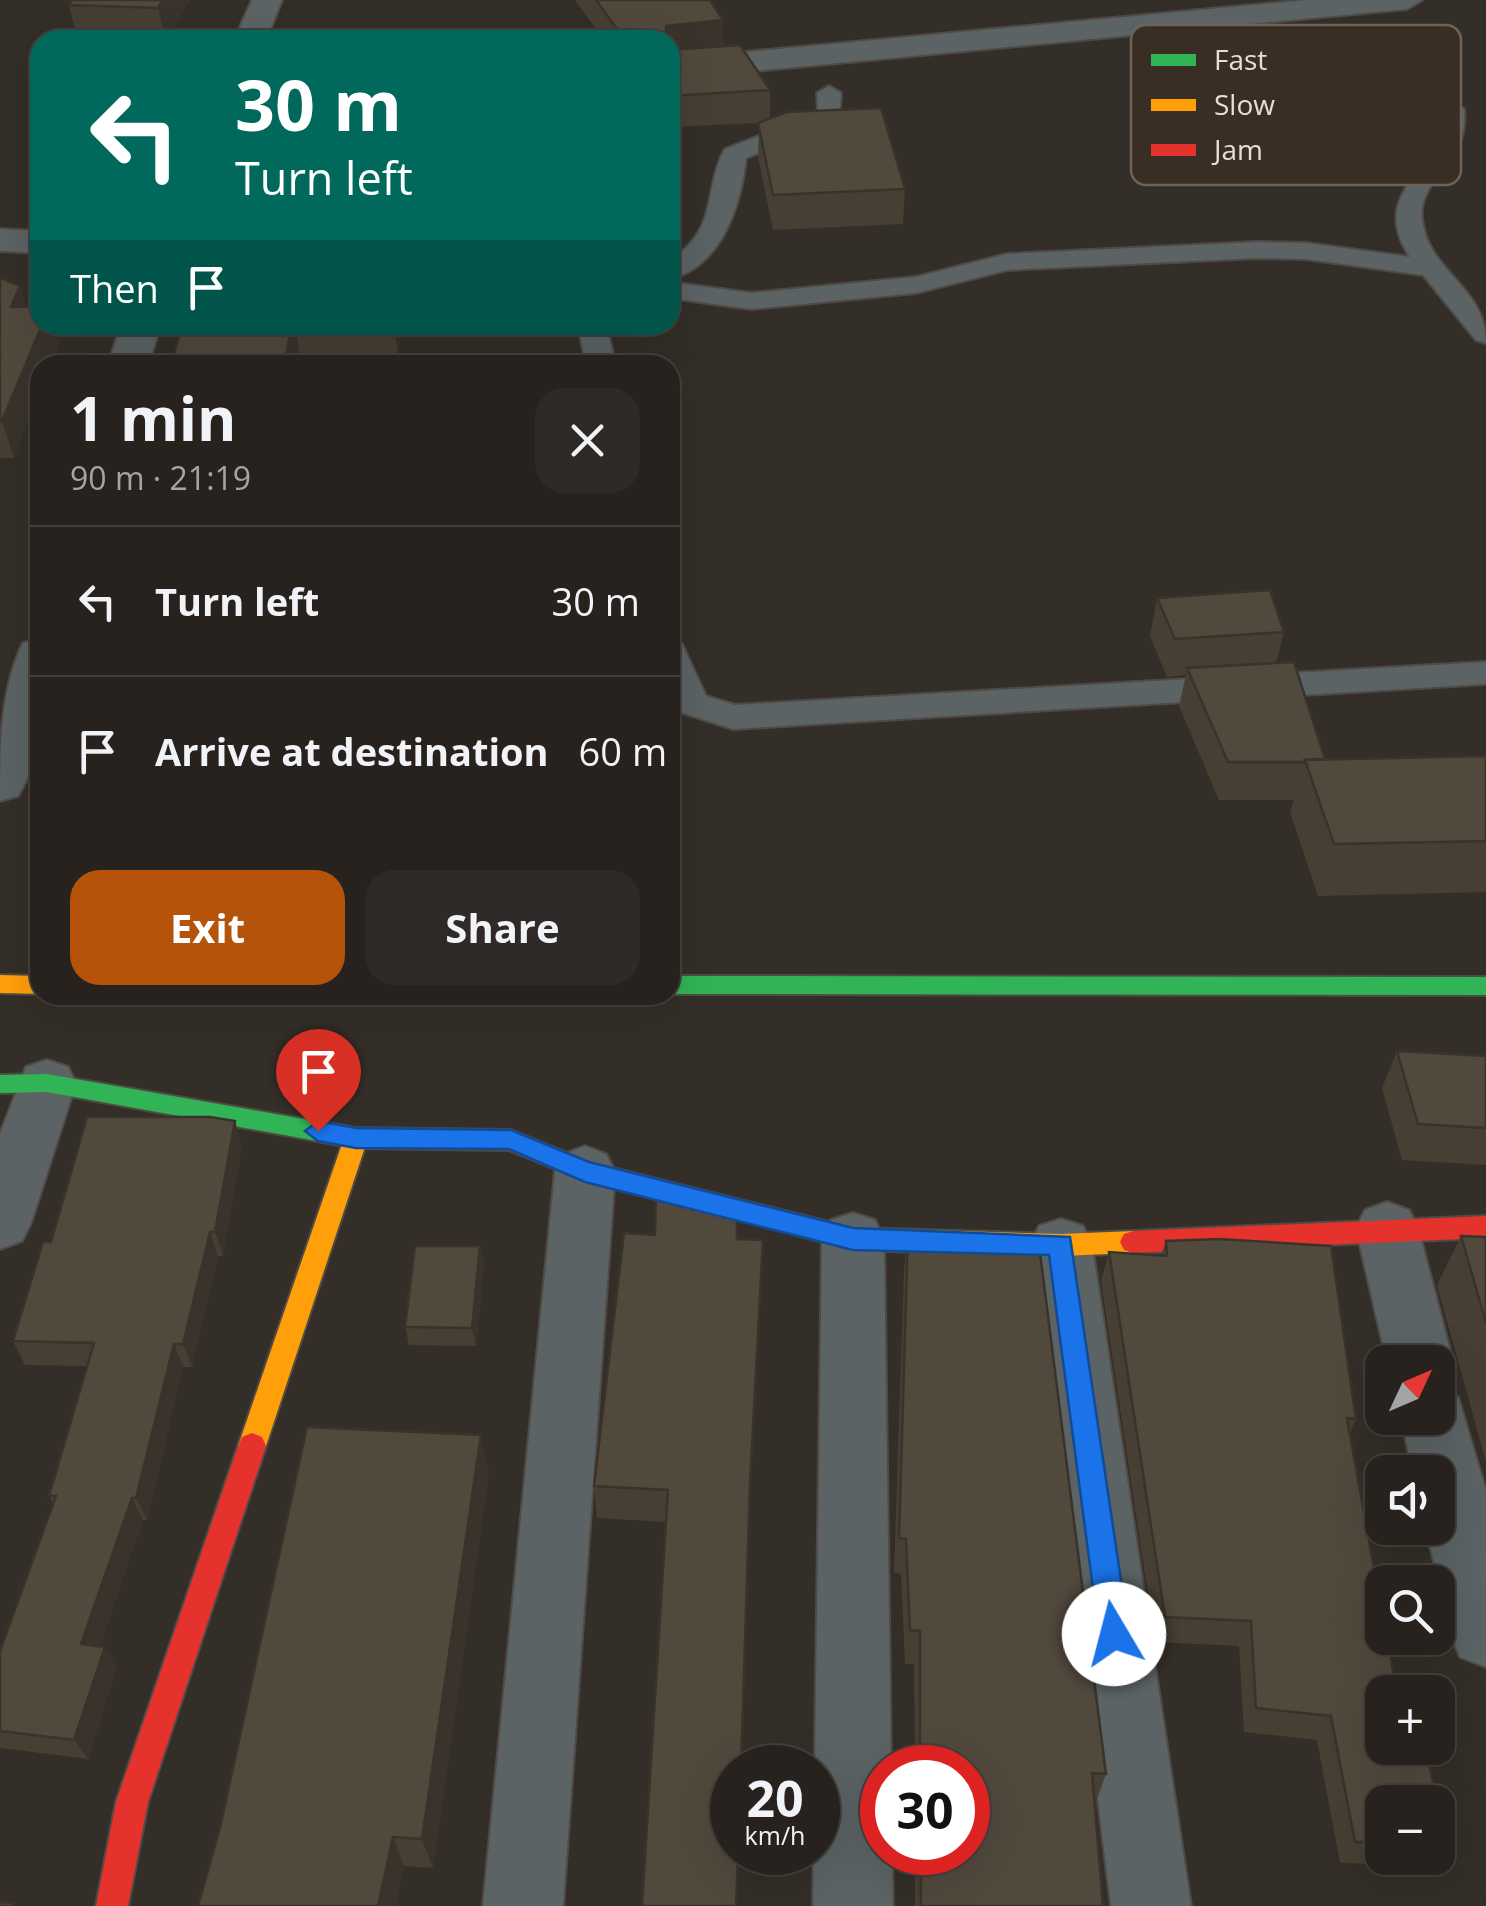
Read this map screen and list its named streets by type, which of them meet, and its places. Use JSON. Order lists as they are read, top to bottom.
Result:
{
  "legend": ["Fast", "Slow", "Jam"],
  "north": "top right",
  "page": {
    "turn": ["30 m", "Turn left"],
    "then": "Then",
    "heading": ["1 min", "90 m · 21:19"],
    "list": [
      {
        "name": "Turn left",
        "value": "30 m"
      },
      {
        "name": "Arrive at destination",
        "value": "60 m"
      }
    ],
    "buttons": ["Exit", "Share"],
    "map_buttons": ["+", "−"],
    "speed": "20 km/h",
    "limit": "30"
  }
}
